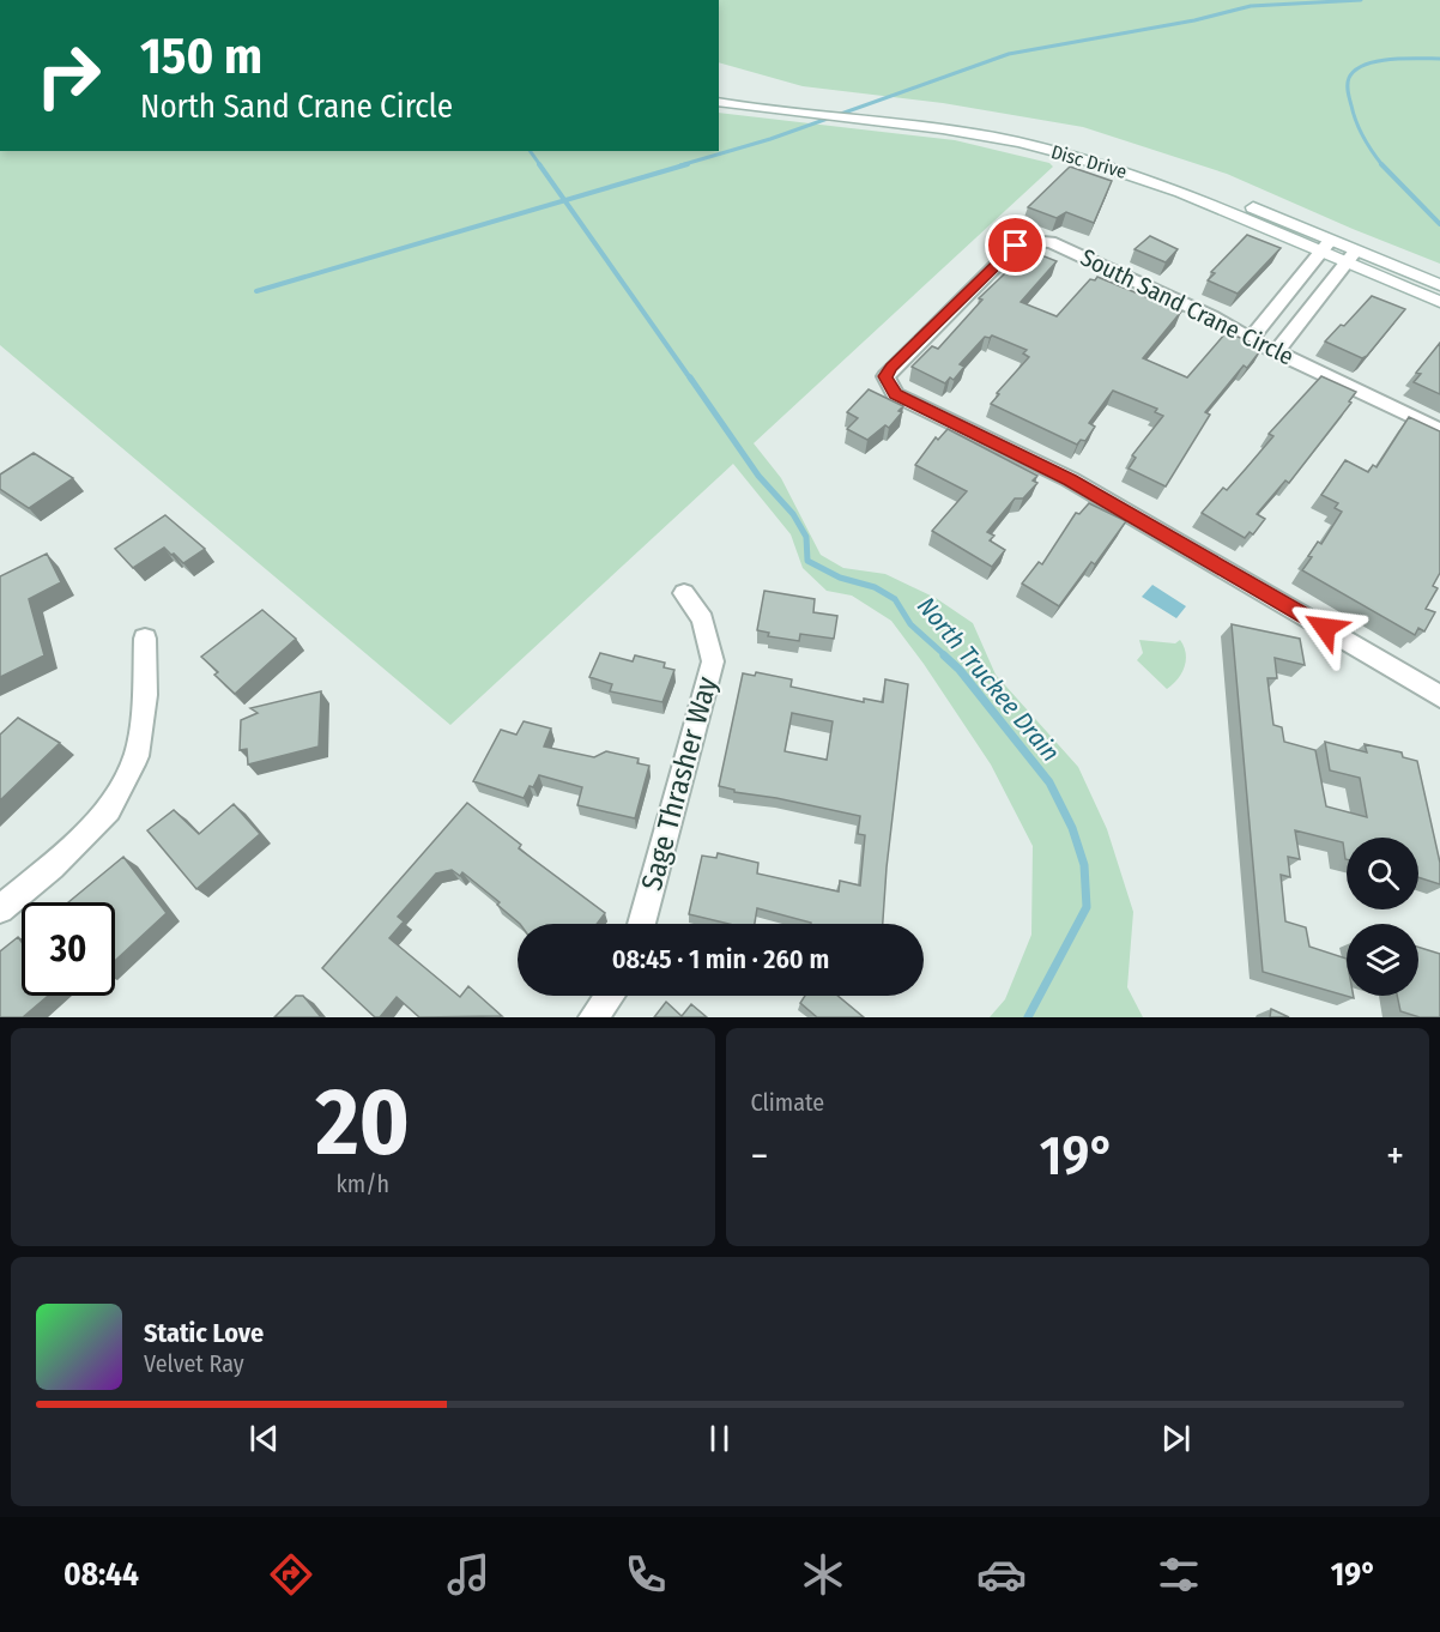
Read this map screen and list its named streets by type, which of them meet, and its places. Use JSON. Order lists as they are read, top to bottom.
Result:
{
  "streets": {
    "main road": ["Disc Drive"],
    "street": ["South Sand Crane Circle", "Sage Thrasher Way"]
  },
  "water": ["North Truckee Drain"],
  "page": {
    "turn": ["150 m", "North Sand Crane Circle"],
    "limit": "30",
    "trip": "08:45 · 1 min · 260 m",
    "tile": [
      ["20", "km/h"],
      "Climate"
    ],
    "heat": ["−", "19°", "+"],
    "song": ["Static Love", "Velvet Ray"],
    "tabs": ["08:44", "19°"]
  }
}
